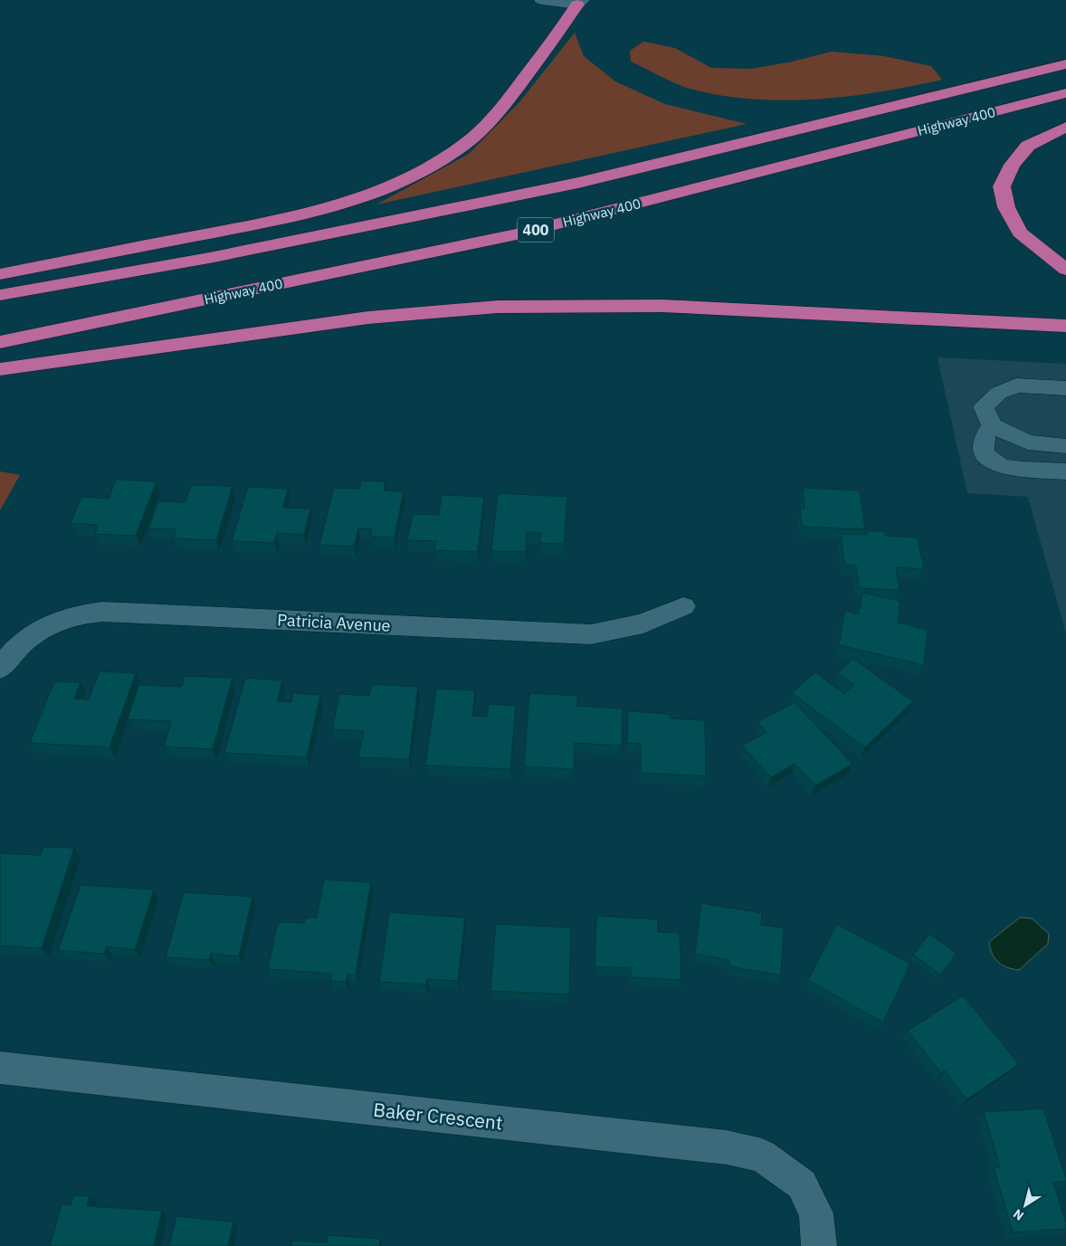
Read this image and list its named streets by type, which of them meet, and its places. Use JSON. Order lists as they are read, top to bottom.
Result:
{
  "streets": {
    "highway": ["Highway 400", "400"],
    "street": ["Patricia Avenue", "Baker Crescent"]
  },
  "north": "bottom left"
}
